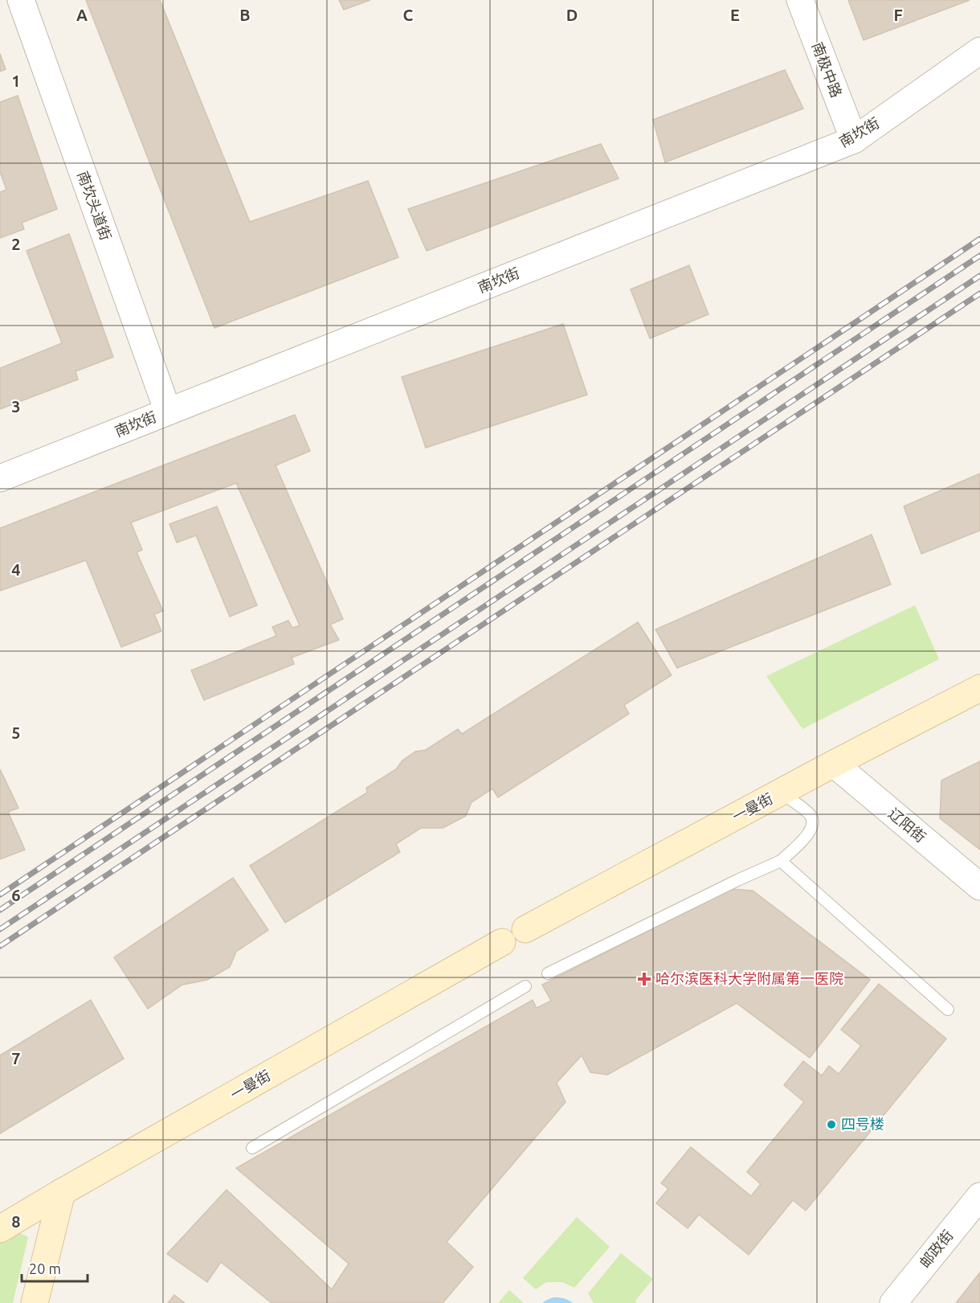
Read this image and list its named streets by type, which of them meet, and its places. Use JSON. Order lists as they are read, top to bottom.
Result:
{
  "streets": {
    "main road": ["一曼街"],
    "street": [
      "南极中路",
      "南坎街",
      "南坎头道街",
      "辽阳街",
      "邮政街"
    ]
  },
  "crossings": [
    ["南极中路", "南坎街"],
    ["南坎街", "南坎头道街"],
    ["一曼街", "辽阳街"]
  ],
  "places": {
    "health": ["哈尔滨医科大学附属第一医院"],
    "other": ["四号楼"]
  },
  "scale_bar": "20 m",
  "grid": {
    "columns": [
      "A",
      "B",
      "C",
      "D",
      "E",
      "F"
    ],
    "rows": [
      "1",
      "2",
      "3",
      "4",
      "5",
      "6",
      "7",
      "8"
    ]
  }
}
